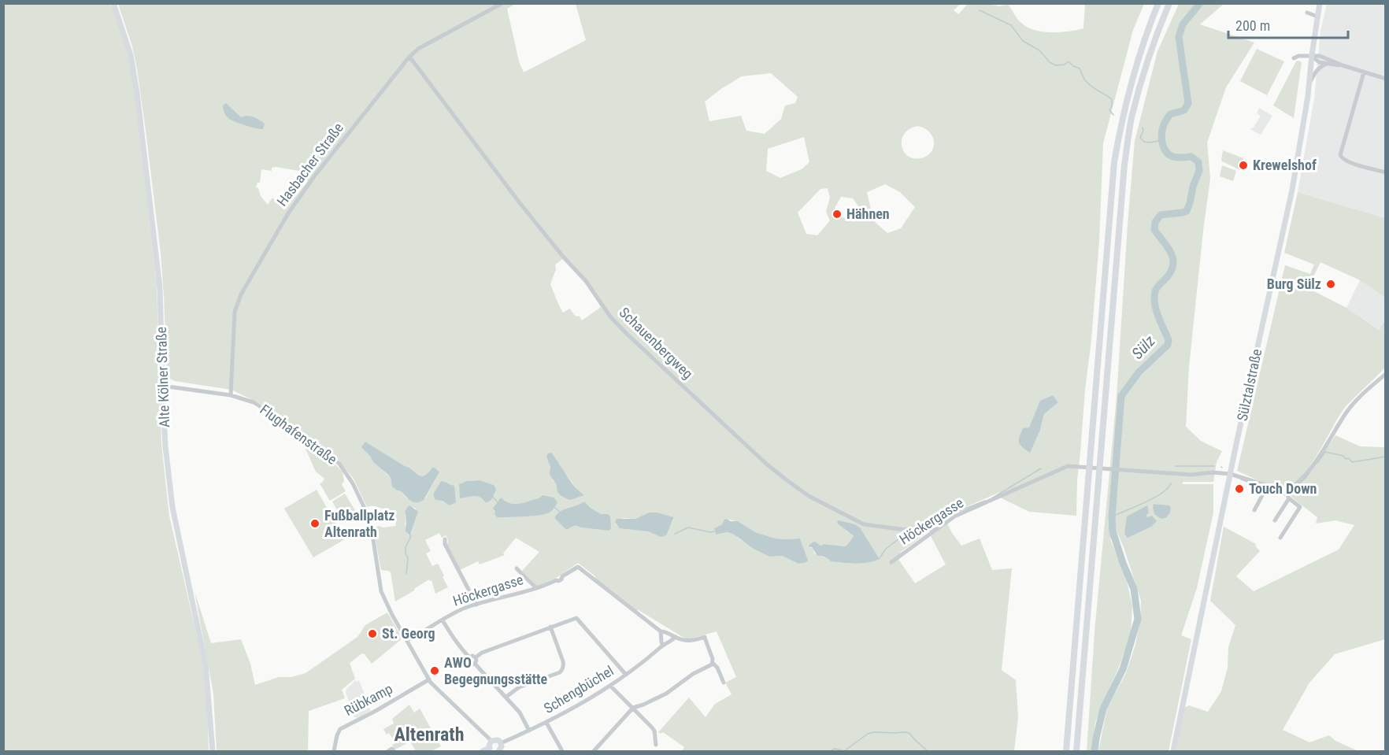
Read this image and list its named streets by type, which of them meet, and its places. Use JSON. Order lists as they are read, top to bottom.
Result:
{
  "streets": {
    "main road": ["Alte Kölner Straße", "Sülztalstraße"],
    "street": [
      "Hasbacher Straße",
      "Schauenbergweg",
      "Flughafenstraße",
      "Höckergasse",
      "Schengbüchel",
      "Rübkamp"
    ]
  },
  "crossings": [
    ["Hasbacher Straße", "Schauenbergweg"],
    ["Hasbacher Straße", "Flughafenstraße"],
    ["Schauenbergweg", "Höckergasse"],
    ["Alte Kölner Straße", "Flughafenstraße"],
    ["Sülztalstraße", "Höckergasse"],
    ["Flughafenstraße", "Höckergasse"],
    ["Flughafenstraße", "Rübkamp"]
  ],
  "districts": ["Altenrath"],
  "water": ["Sülz"],
  "places": [
    "Krewelshof",
    "Hähnen",
    "Burg Sülz",
    "Touch Down",
    "Fußballplatz Altenrath",
    "St. Georg",
    "AWO Begegnungsstätte"
  ],
  "scale_bar": "200 m"
}
